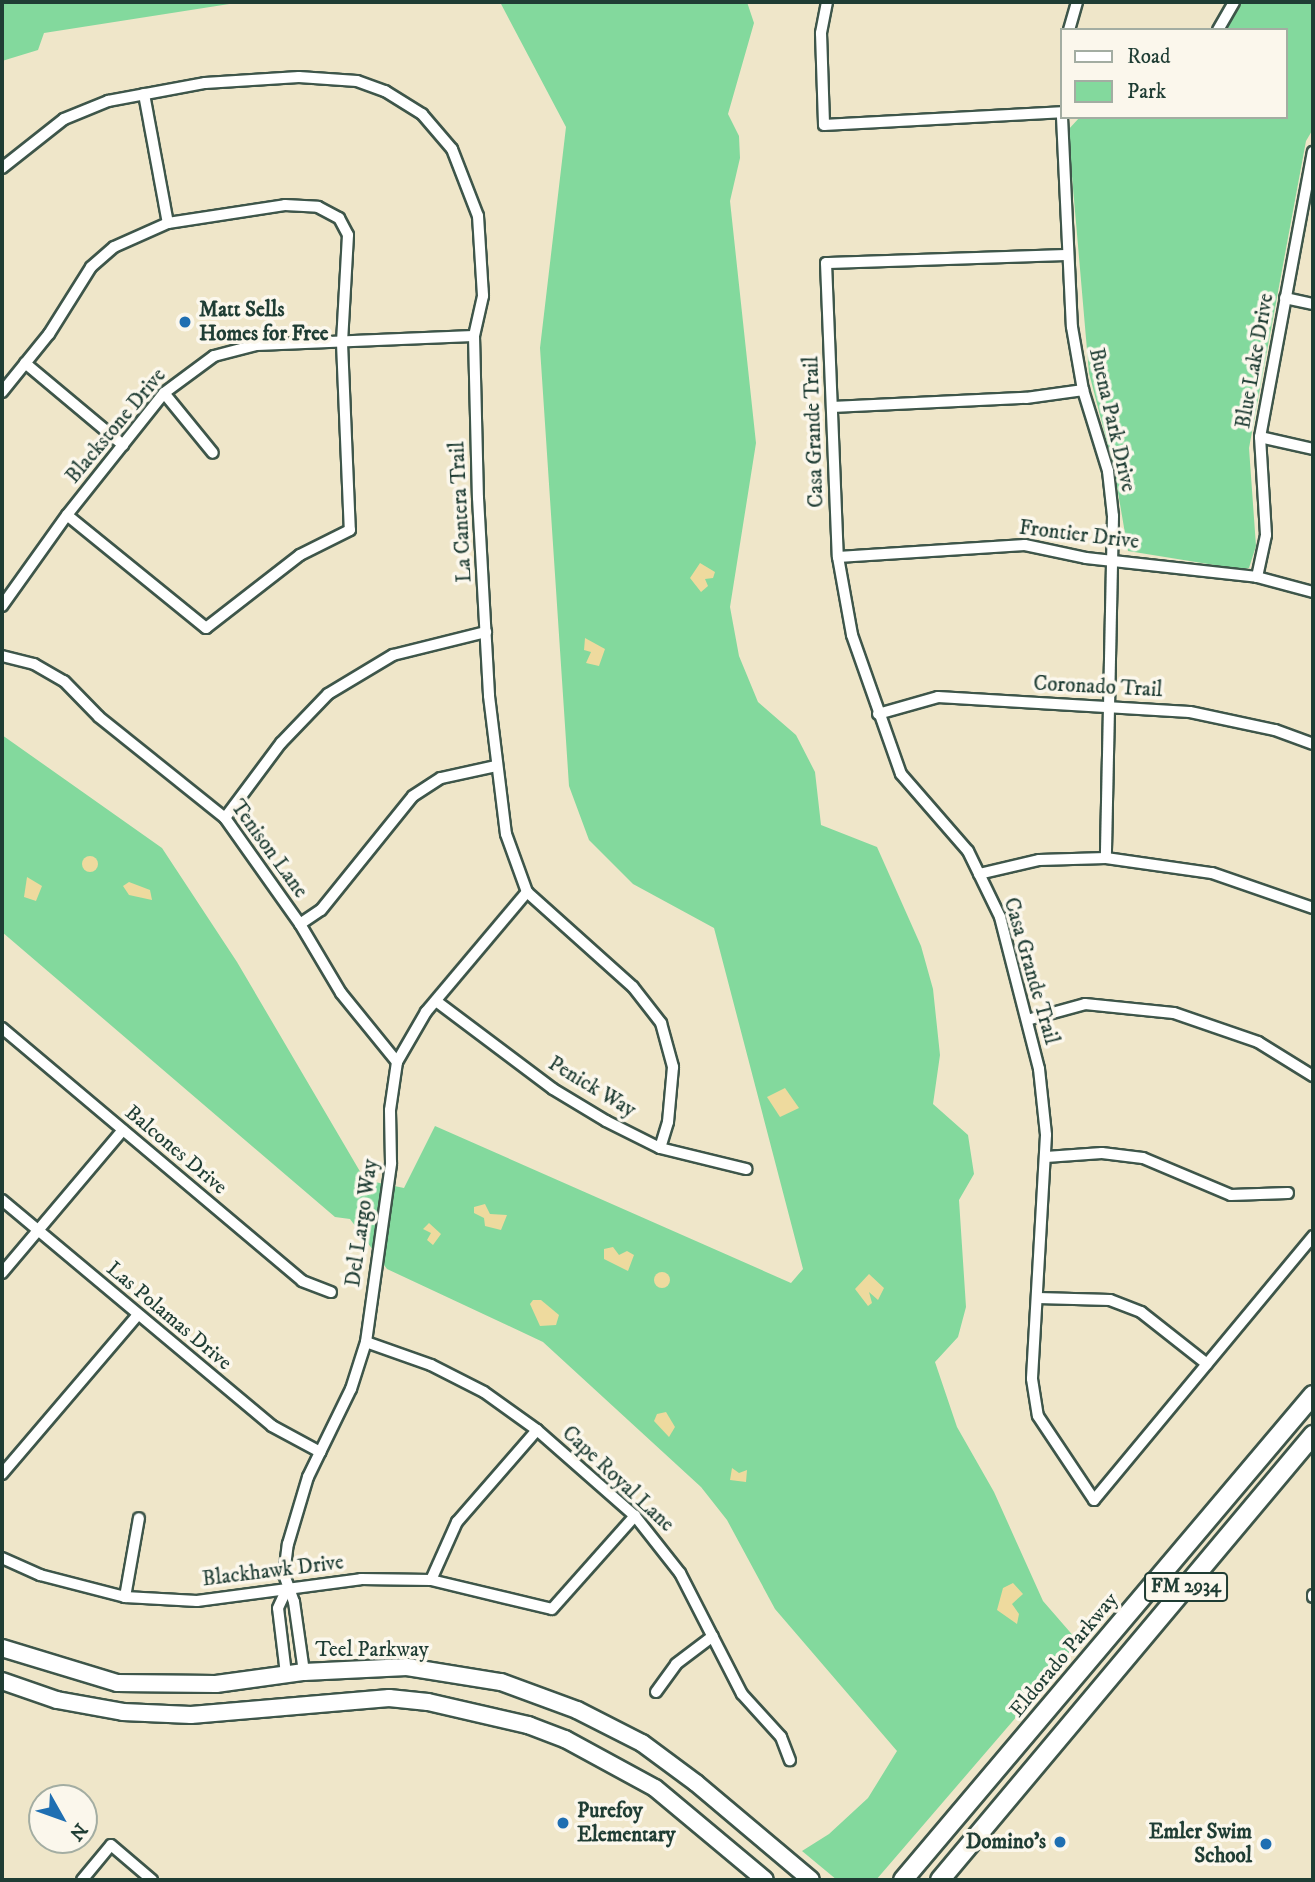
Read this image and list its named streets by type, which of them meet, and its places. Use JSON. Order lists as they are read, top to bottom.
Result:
{
  "streets": {
    "main road": ["FM 2934", "Teel Parkway", "Eldorado Parkway"],
    "street": [
      "Blue Lake Drive",
      "Buena Park Drive",
      "Blackstone Drive",
      "Casa Grande Trail",
      "La Cantera Trail",
      "Frontier Drive",
      "Coronado Trail",
      "Tenison Lane",
      "Penick Way",
      "Balcones Drive",
      "Del Largo Way",
      "Las Polamas Drive",
      "Cape Royal Lane",
      "Blackhawk Drive"
    ]
  },
  "crossings": [
    ["Blue Lake Drive", "Frontier Drive"],
    ["Buena Park Drive", "Casa Grande Trail"],
    ["Buena Park Drive", "Frontier Drive"],
    ["Buena Park Drive", "Coronado Trail"],
    ["Blackstone Drive", "La Cantera Trail"],
    ["Casa Grande Trail", "Frontier Drive"],
    ["Casa Grande Trail", "Coronado Trail"],
    ["La Cantera Trail", "Penick Way"],
    ["La Cantera Trail", "Del Largo Way"],
    ["Tenison Lane", "Del Largo Way"],
    ["Penick Way", "Del Largo Way"],
    ["Del Largo Way", "Las Polamas Drive"],
    ["Del Largo Way", "Cape Royal Lane"],
    ["Del Largo Way", "Blackhawk Drive"],
    ["Del Largo Way", "Teel Parkway"],
    ["Cape Royal Lane", "Blackhawk Drive"]
  ],
  "places": [
    "Matt Sells Homes for Free",
    "Purefoy Elementary",
    "Domino's",
    "Emler Swim School"
  ],
  "legend": ["Road", "Park"],
  "north": "bottom right"
}
